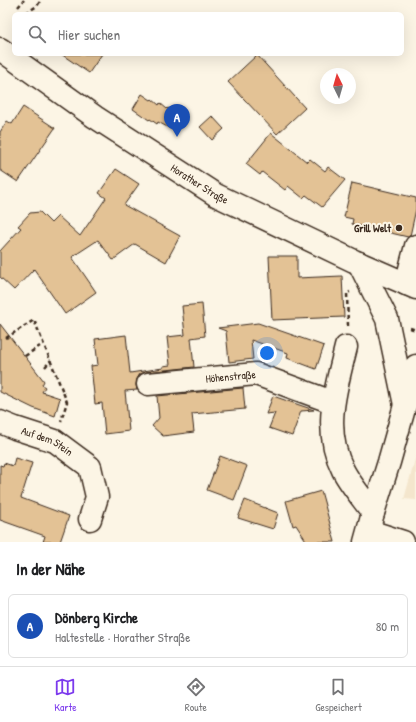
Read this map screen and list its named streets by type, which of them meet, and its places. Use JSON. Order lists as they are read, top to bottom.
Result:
{
  "streets": {
    "main road": ["Horather Straße", "Höhenstraße", "Auf dem Stein"]
  },
  "places": ["Grill Welt"],
  "north": "top",
  "page": {
    "search": "Hier suchen",
    "pins": "A",
    "heading": "In der Nähe",
    "list": [
      {
        "mark": "A",
        "name": "Dönberg Kirche",
        "note": "Haltestelle · Horather Straße",
        "value": "80 m"
      }
    ],
    "nav": ["Karte", "Route", "Gespeichert"]
  }
}
